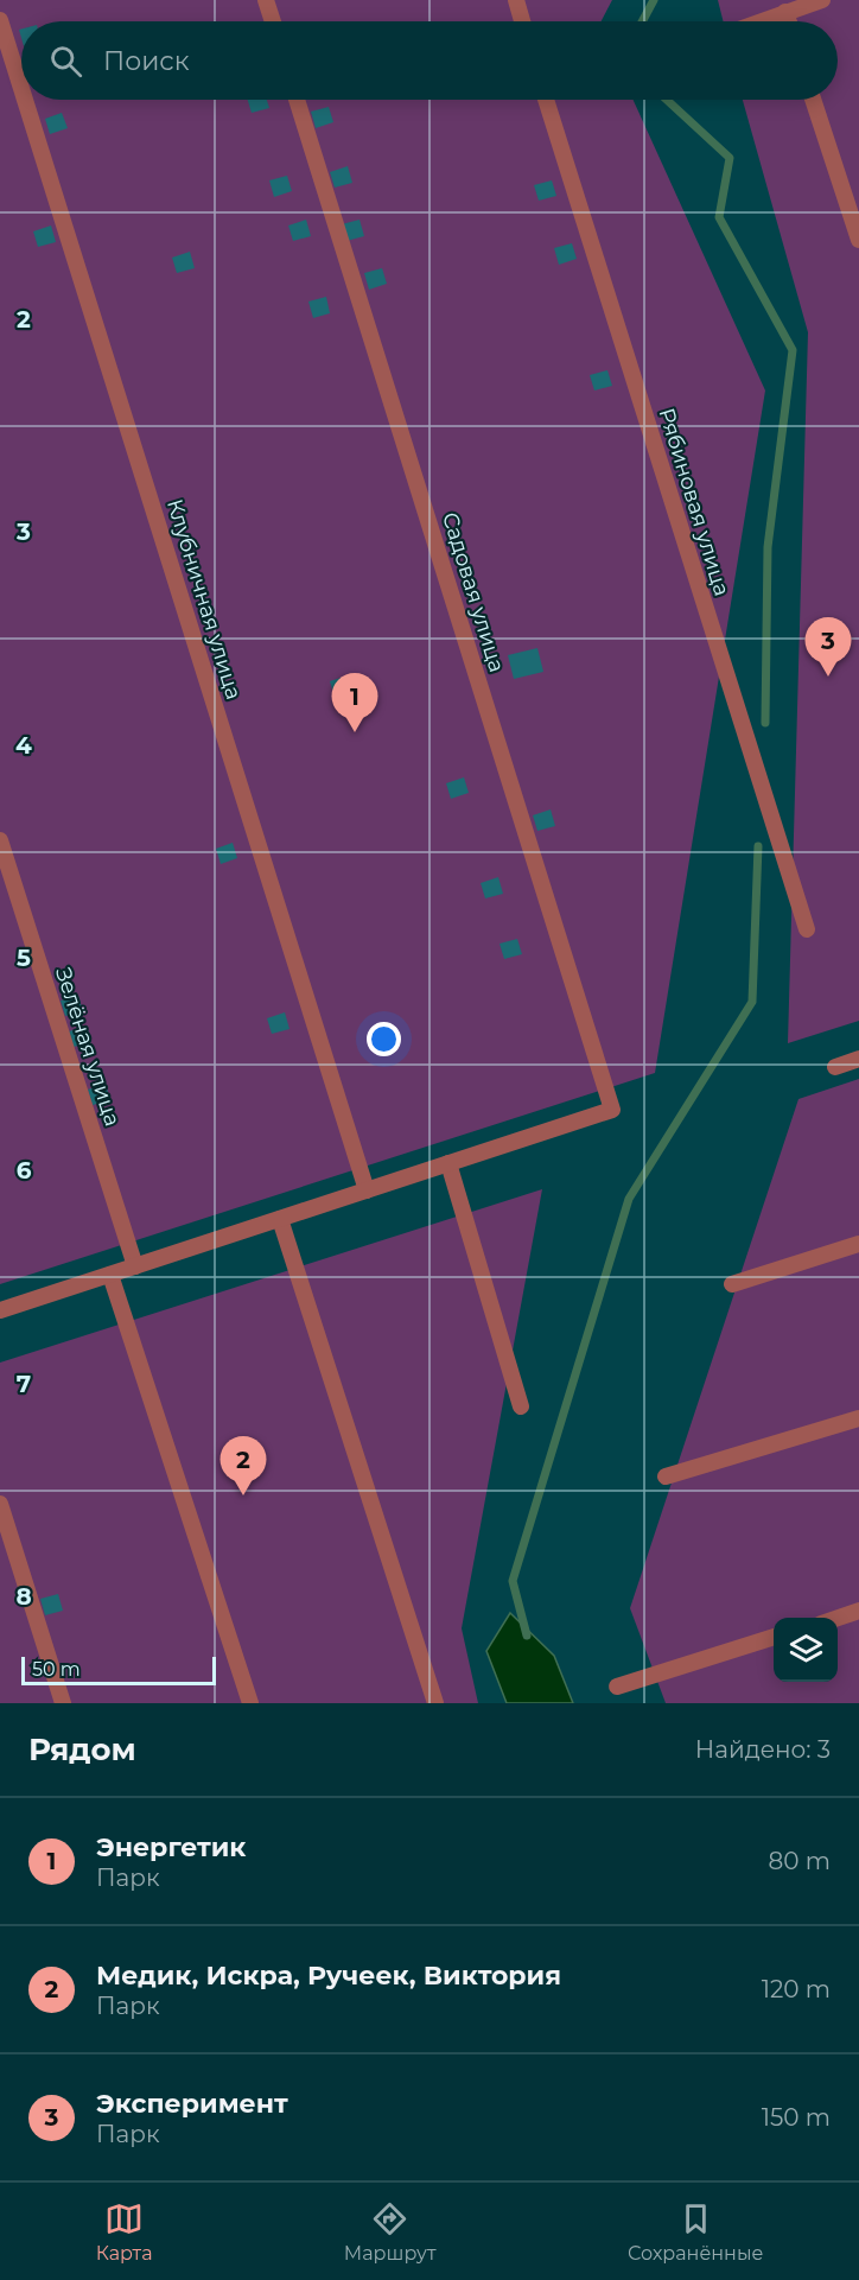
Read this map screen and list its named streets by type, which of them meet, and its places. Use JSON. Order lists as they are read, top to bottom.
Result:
{
  "streets": {
    "lane": [
      "Рябиновая улица",
      "Садовая улица",
      "Клубничная улица",
      "Зелёная улица"
    ]
  },
  "scale_bar": "50 m",
  "page": {
    "search": "Поиск",
    "pins": ["3", "1", "2"],
    "scale": "50 m",
    "heading": ["Рядом", "Найдено: 3"],
    "list": [
      {
        "mark": "1",
        "name": "Энергетик",
        "note": "Парк",
        "value": "80 m"
      },
      {
        "mark": "2",
        "name": "Медик, Искра, Ручеек, Виктория",
        "note": "Парк",
        "value": "120 m"
      },
      {
        "mark": "3",
        "name": "Эксперимент",
        "note": "Парк",
        "value": "150 m"
      }
    ],
    "nav": ["Карта", "Маршрут", "Сохранённые"]
  },
  "grid": {
    "rows": [
      "2",
      "3",
      "4",
      "5",
      "6",
      "7",
      "8"
    ]
  }
}
